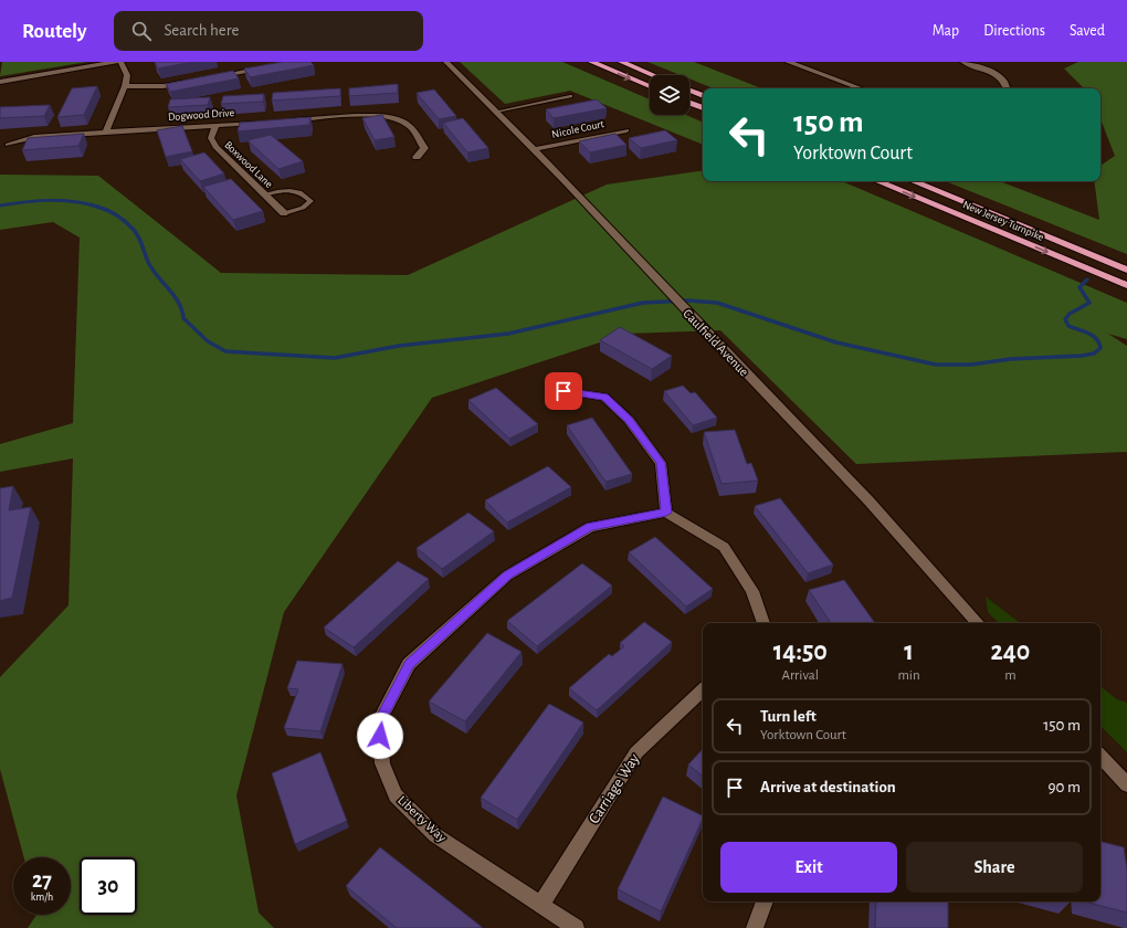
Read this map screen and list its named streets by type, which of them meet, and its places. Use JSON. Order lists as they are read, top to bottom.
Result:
{
  "streets": {
    "highway": ["New Jersey Turnpike"],
    "street": [
      "Dogwood Drive",
      "Nicole Court",
      "Boxwood Lane",
      "Caulfield Avenue",
      "Carriage Way",
      "Liberty Way"
    ]
  },
  "crossings": [
    ["Dogwood Drive", "Boxwood Lane"],
    ["Nicole Court", "Caulfield Avenue"],
    ["Carriage Way", "Liberty Way"]
  ],
  "page": {
    "header": "Routely",
    "search": "Search here",
    "nav": ["Map", "Directions", "Saved"],
    "turn": ["150 m", "Yorktown Court"],
    "eta": [
      "14:50",
      "Arrival",
      "1",
      "min",
      "240",
      "m"
    ],
    "list": [
      {
        "name": "Turn left",
        "note": "Yorktown Court",
        "value": "150 m"
      },
      {
        "name": "Arrive at destination",
        "value": "90 m"
      }
    ],
    "buttons": ["Exit", "Share"],
    "speed": "27 km/h",
    "limit": "30"
  }
}
